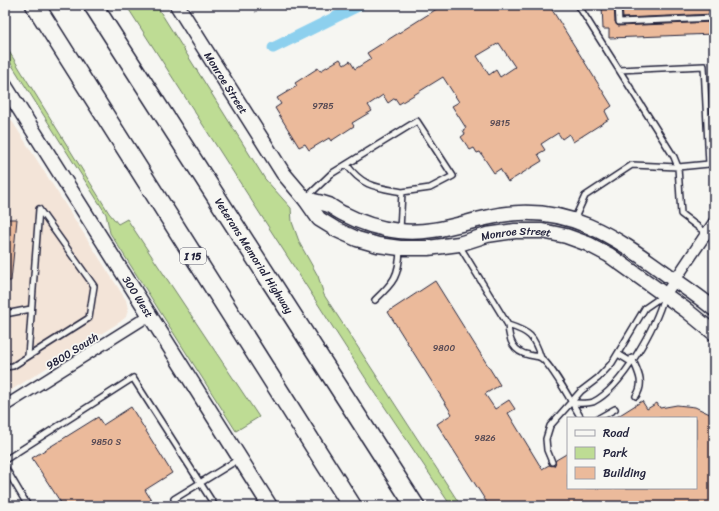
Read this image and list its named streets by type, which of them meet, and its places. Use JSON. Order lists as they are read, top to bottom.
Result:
{
  "streets": {
    "highway": ["Veterans Memorial Highway", "I 15"],
    "street": ["Monroe Street", "300 West", "9800 South"]
  },
  "crossings": [
    ["300 West", "9800 South"]
  ],
  "house_numbers": [
    "9785",
    "9815",
    "9800",
    "9826",
    "9850 S"
  ],
  "legend": ["Road", "Park", "Building"]
}
